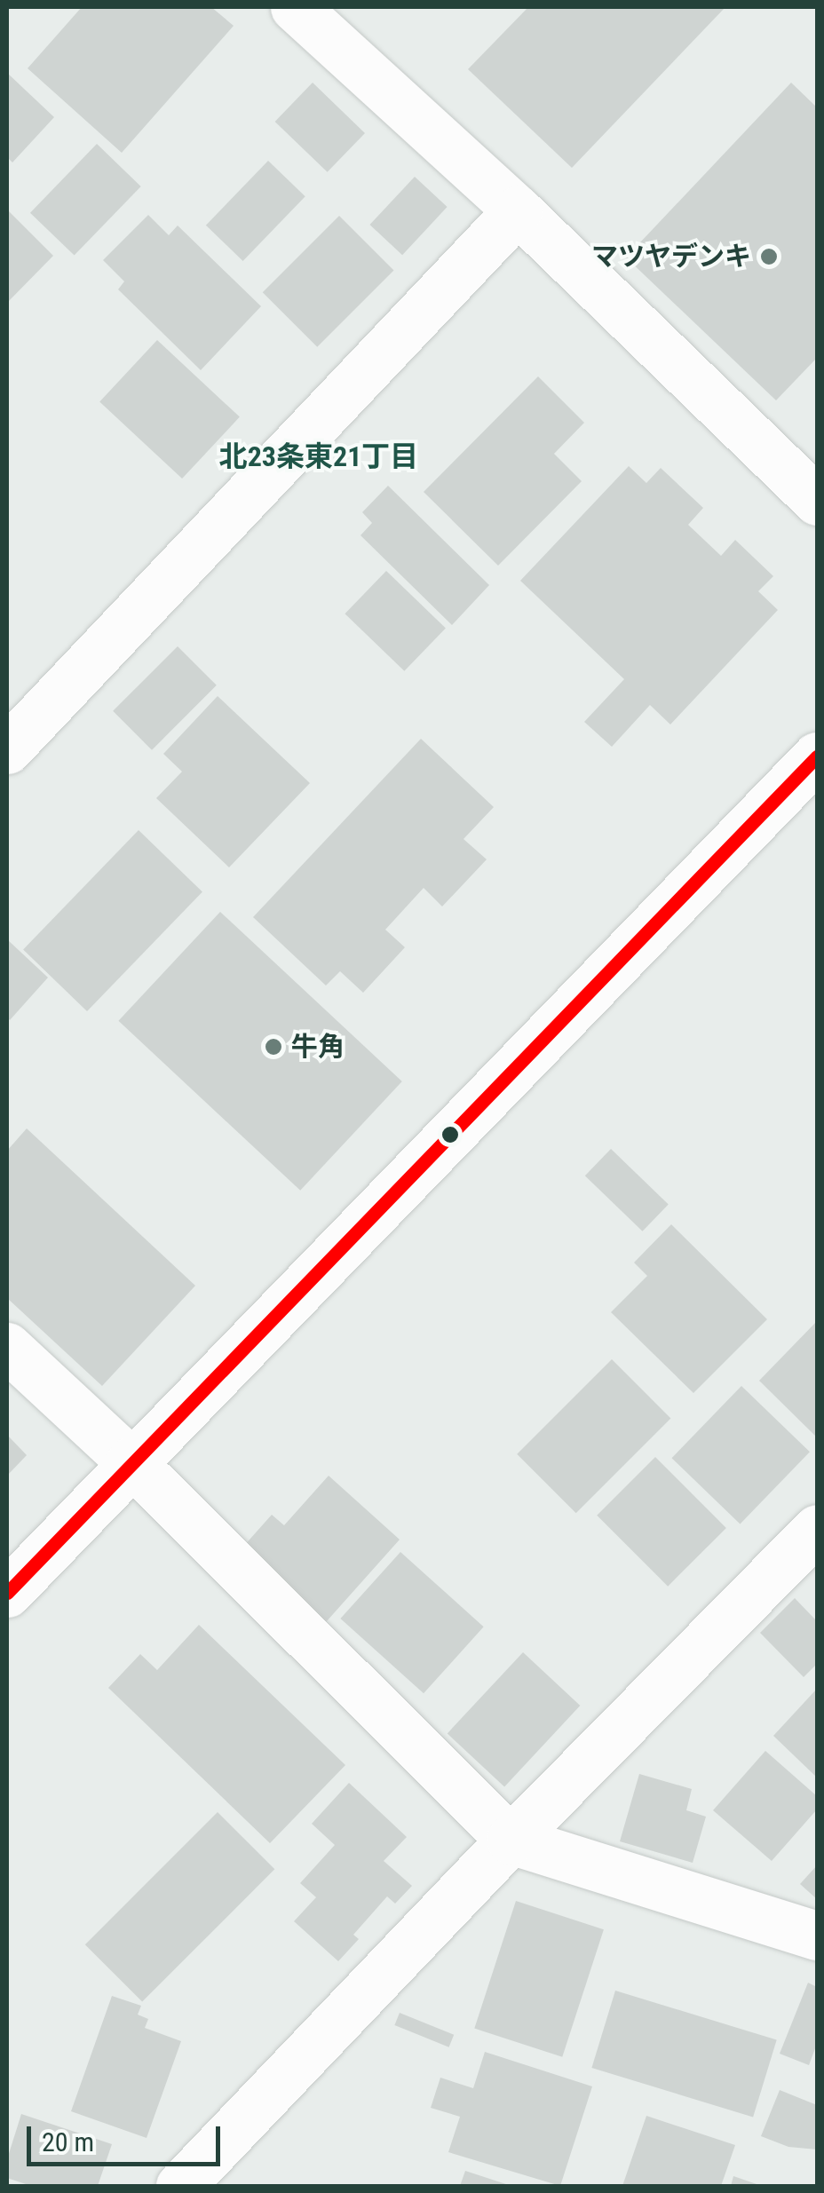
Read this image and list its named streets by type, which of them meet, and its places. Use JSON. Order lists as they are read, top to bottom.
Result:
{
  "districts": ["北23条東21丁目"],
  "places": ["マツヤデンキ", "牛角"],
  "scale_bar": "20 m"
}
